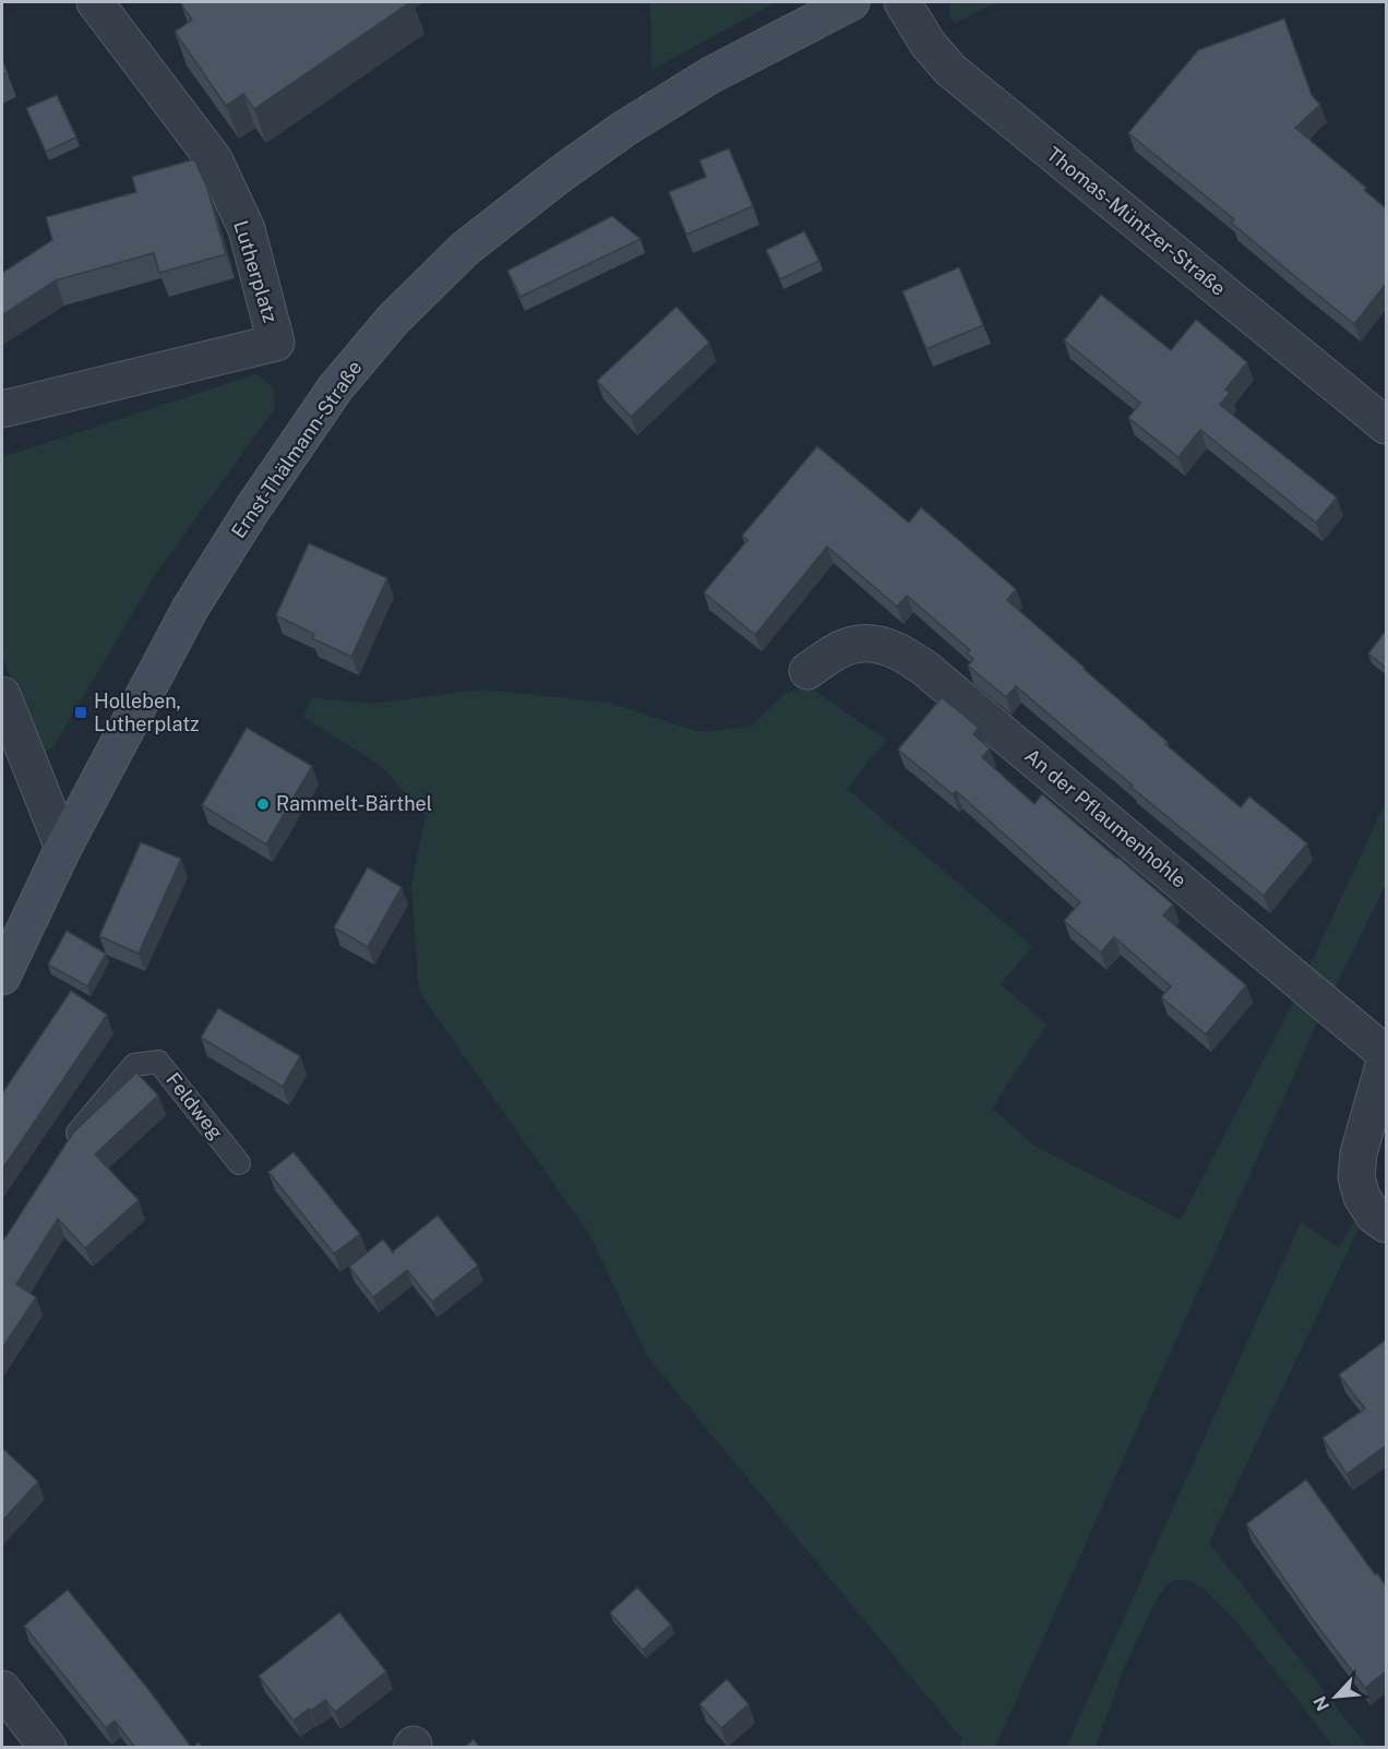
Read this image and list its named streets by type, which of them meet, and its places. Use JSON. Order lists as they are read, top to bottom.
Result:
{
  "streets": {
    "main road": ["Ernst-Thälmann-Straße"],
    "street": ["Thomas-Müntzer-Straße", "Lutherplatz", "An der Pflaumenhohle"],
    "lane": ["Feldweg"]
  },
  "places": {
    "transit": ["Holleben, Lutherplatz"],
    "other": ["Rammelt-Bärthel"]
  },
  "north": "bottom left"
}
